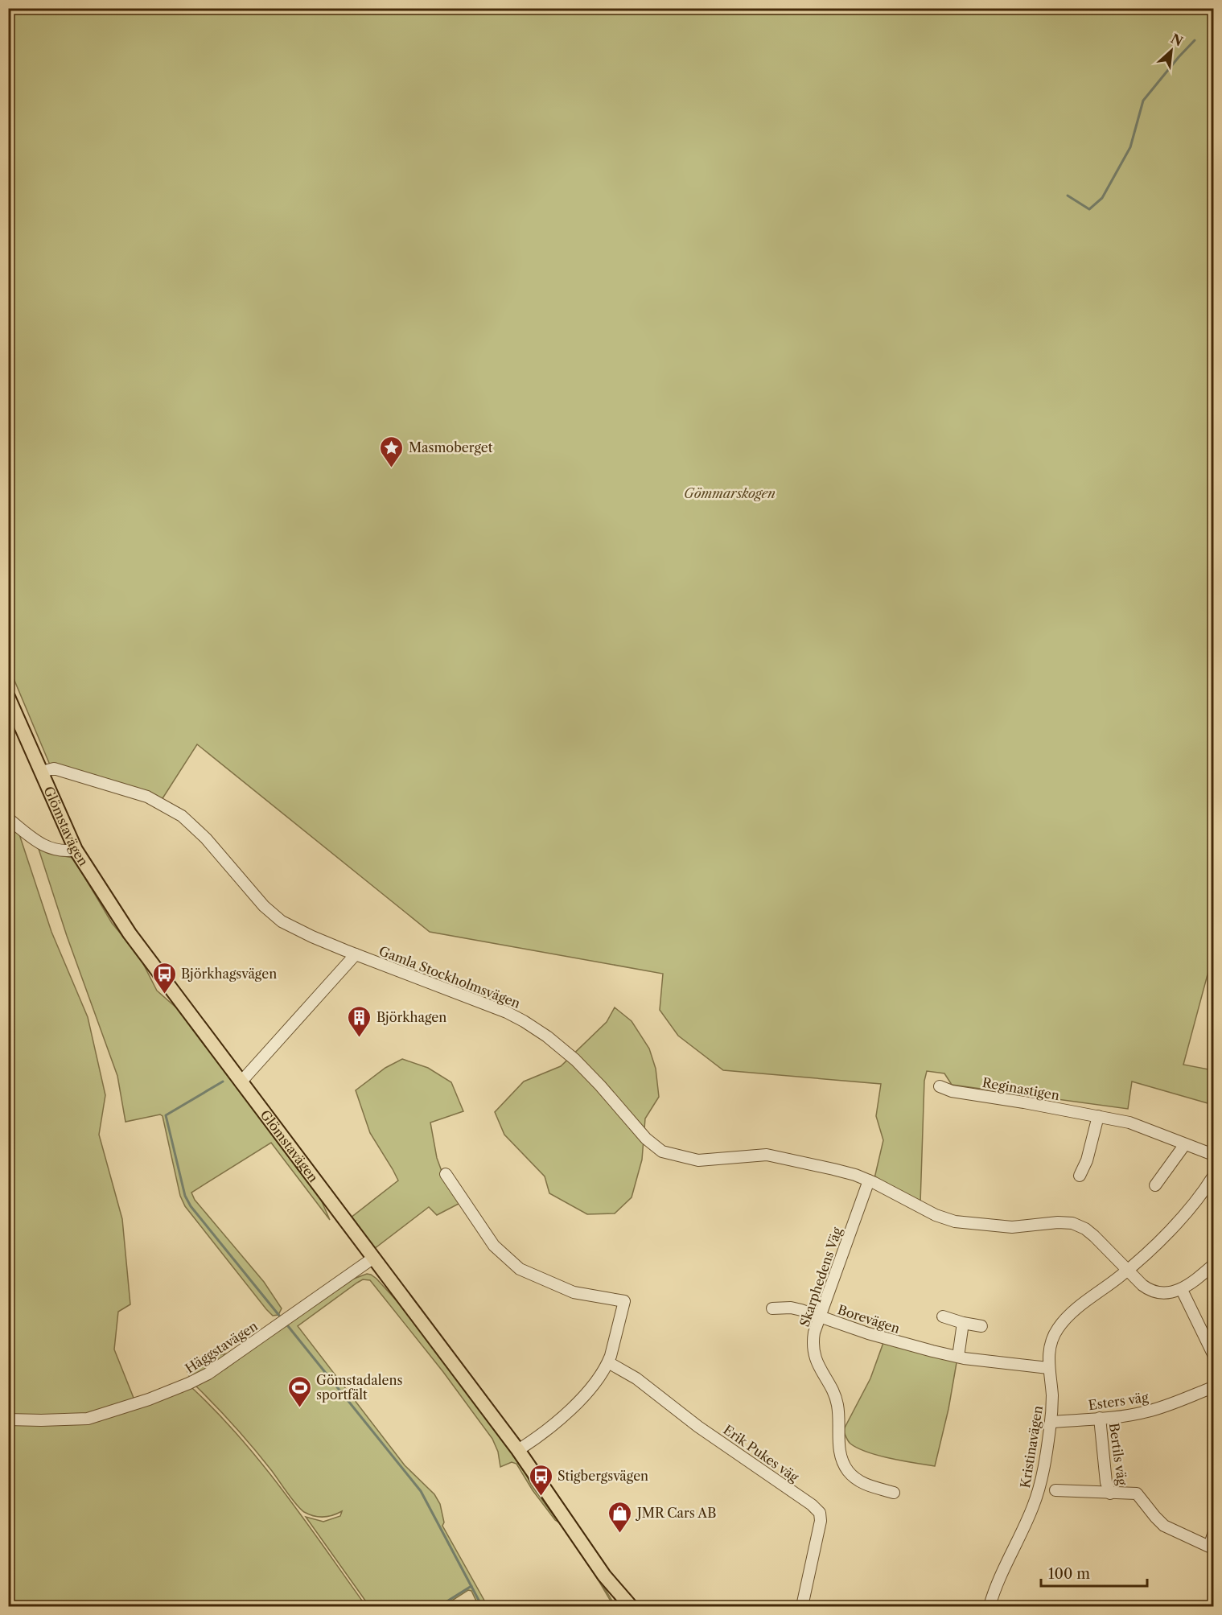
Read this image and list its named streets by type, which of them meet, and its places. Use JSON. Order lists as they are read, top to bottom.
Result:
{
  "streets": {
    "main road": ["Glömstavägen"],
    "street": [
      "Gamla Stockholmsvägen",
      "Reginastigen",
      "Skarphedens Väg",
      "Borevägen",
      "Häggstavägen",
      "Esters väg",
      "Kristinavägen",
      "Erik Pukes väg",
      "Bertils väg"
    ]
  },
  "crossings": [
    ["Glömstavägen", "Gamla Stockholmsvägen"],
    ["Glömstavägen", "Häggstavägen"],
    ["Gamla Stockholmsvägen", "Skarphedens Väg"],
    ["Gamla Stockholmsvägen", "Kristinavägen"],
    ["Skarphedens Väg", "Borevägen"],
    ["Borevägen", "Kristinavägen"],
    ["Esters väg", "Kristinavägen"],
    ["Esters väg", "Bertils väg"]
  ],
  "parks": ["Gömmarskogen"],
  "places": {
    "place": ["Masmoberget"],
    "bus stop": ["Björkhagsvägen", "Stigbergsvägen"],
    "building": ["Björkhagen"],
    "sports": ["Gömstadalens sportfält"],
    "shop": ["JMR Cars AB"]
  },
  "scale_bar": "100 m",
  "north": "top right"
}
